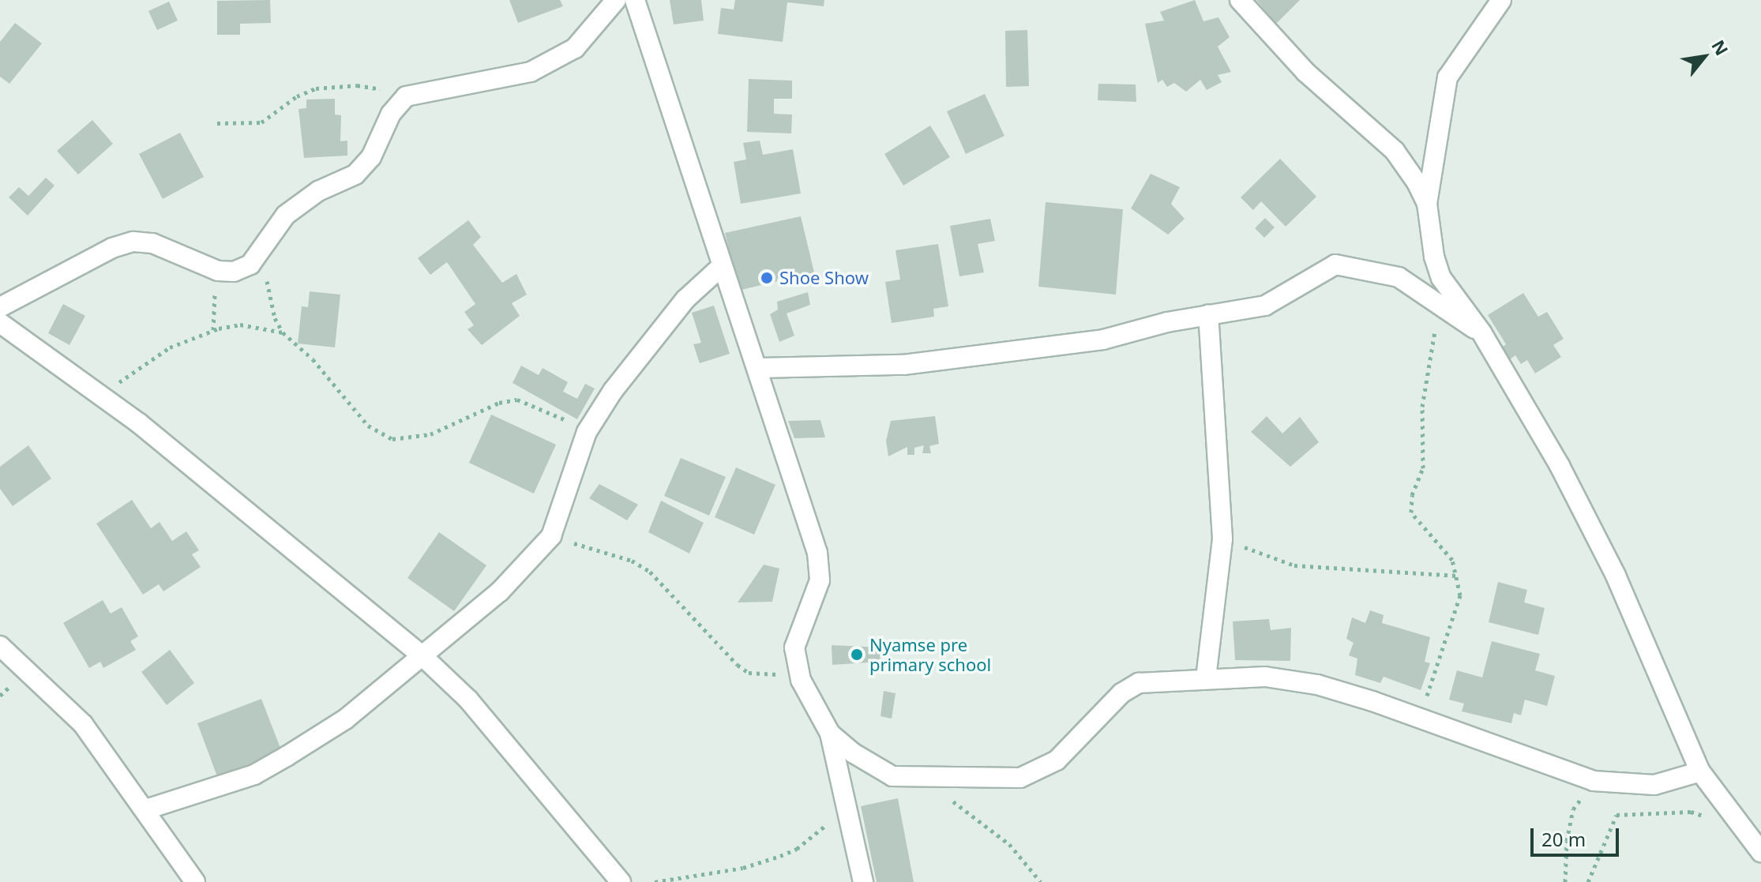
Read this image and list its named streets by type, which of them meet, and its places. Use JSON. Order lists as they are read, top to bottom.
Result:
{
  "places": ["Shoe Show", "Nyamse pre primary school"],
  "scale_bar": "20 m",
  "north": "top right"
}
